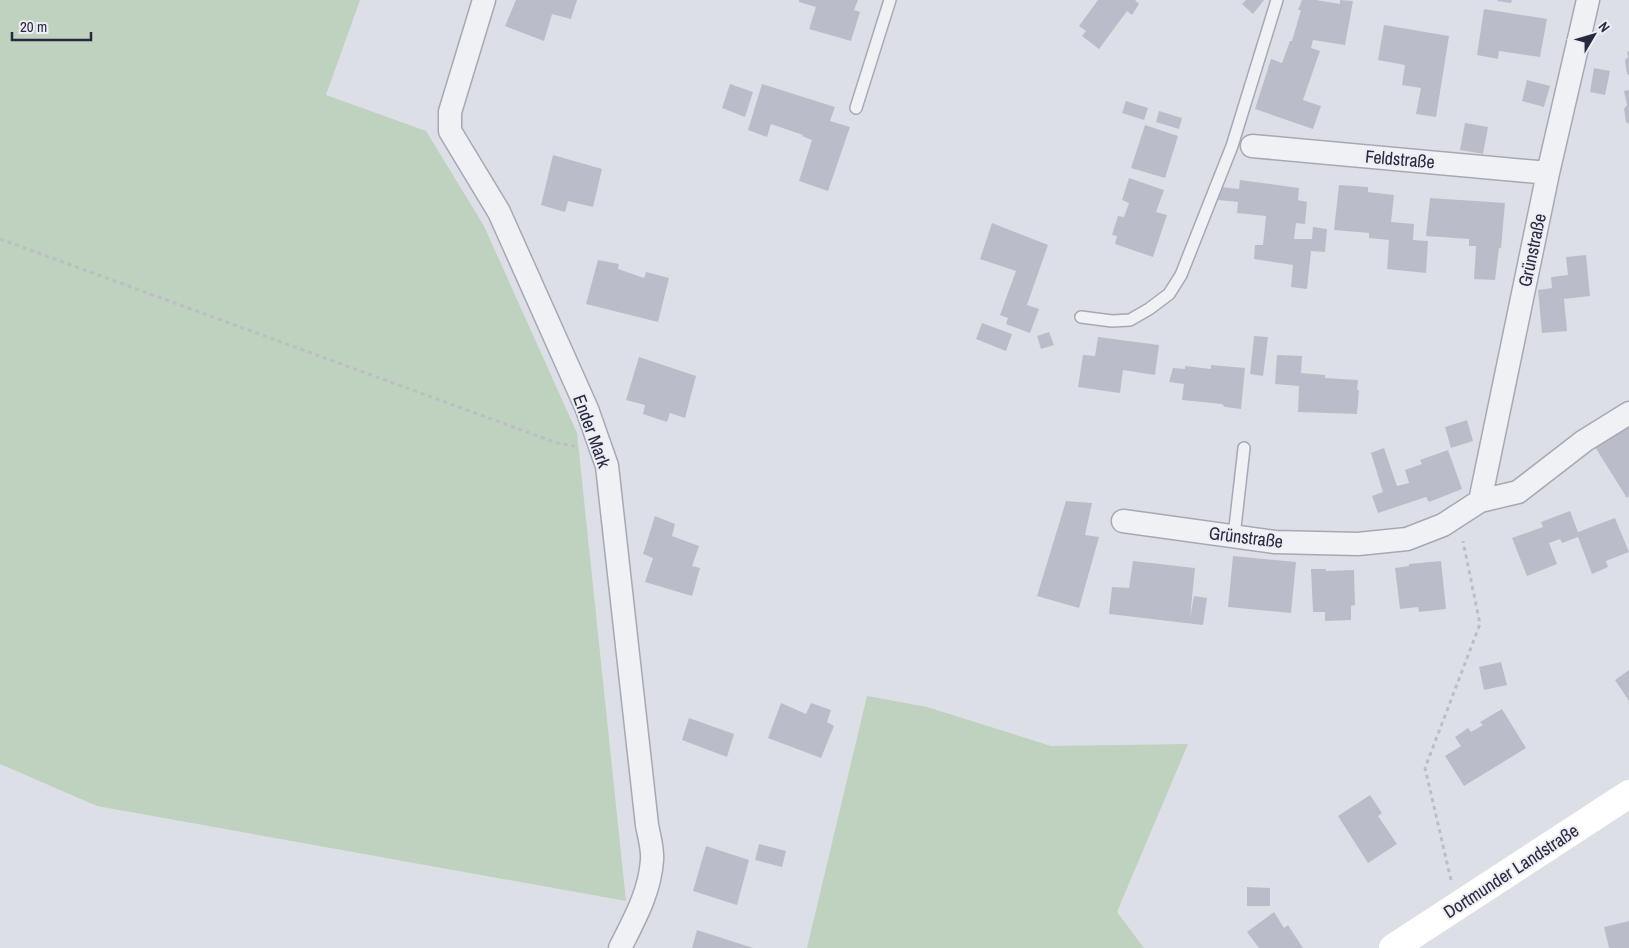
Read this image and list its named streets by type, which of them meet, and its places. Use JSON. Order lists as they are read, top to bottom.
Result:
{
  "streets": {
    "main road": ["Dortmunder Landstraße"],
    "street": ["Feldstraße", "Grünstraße", "Ender Mark"]
  },
  "crossings": [
    ["Feldstraße", "Grünstraße"]
  ],
  "scale_bar": "20 m",
  "north": "top right"
}
